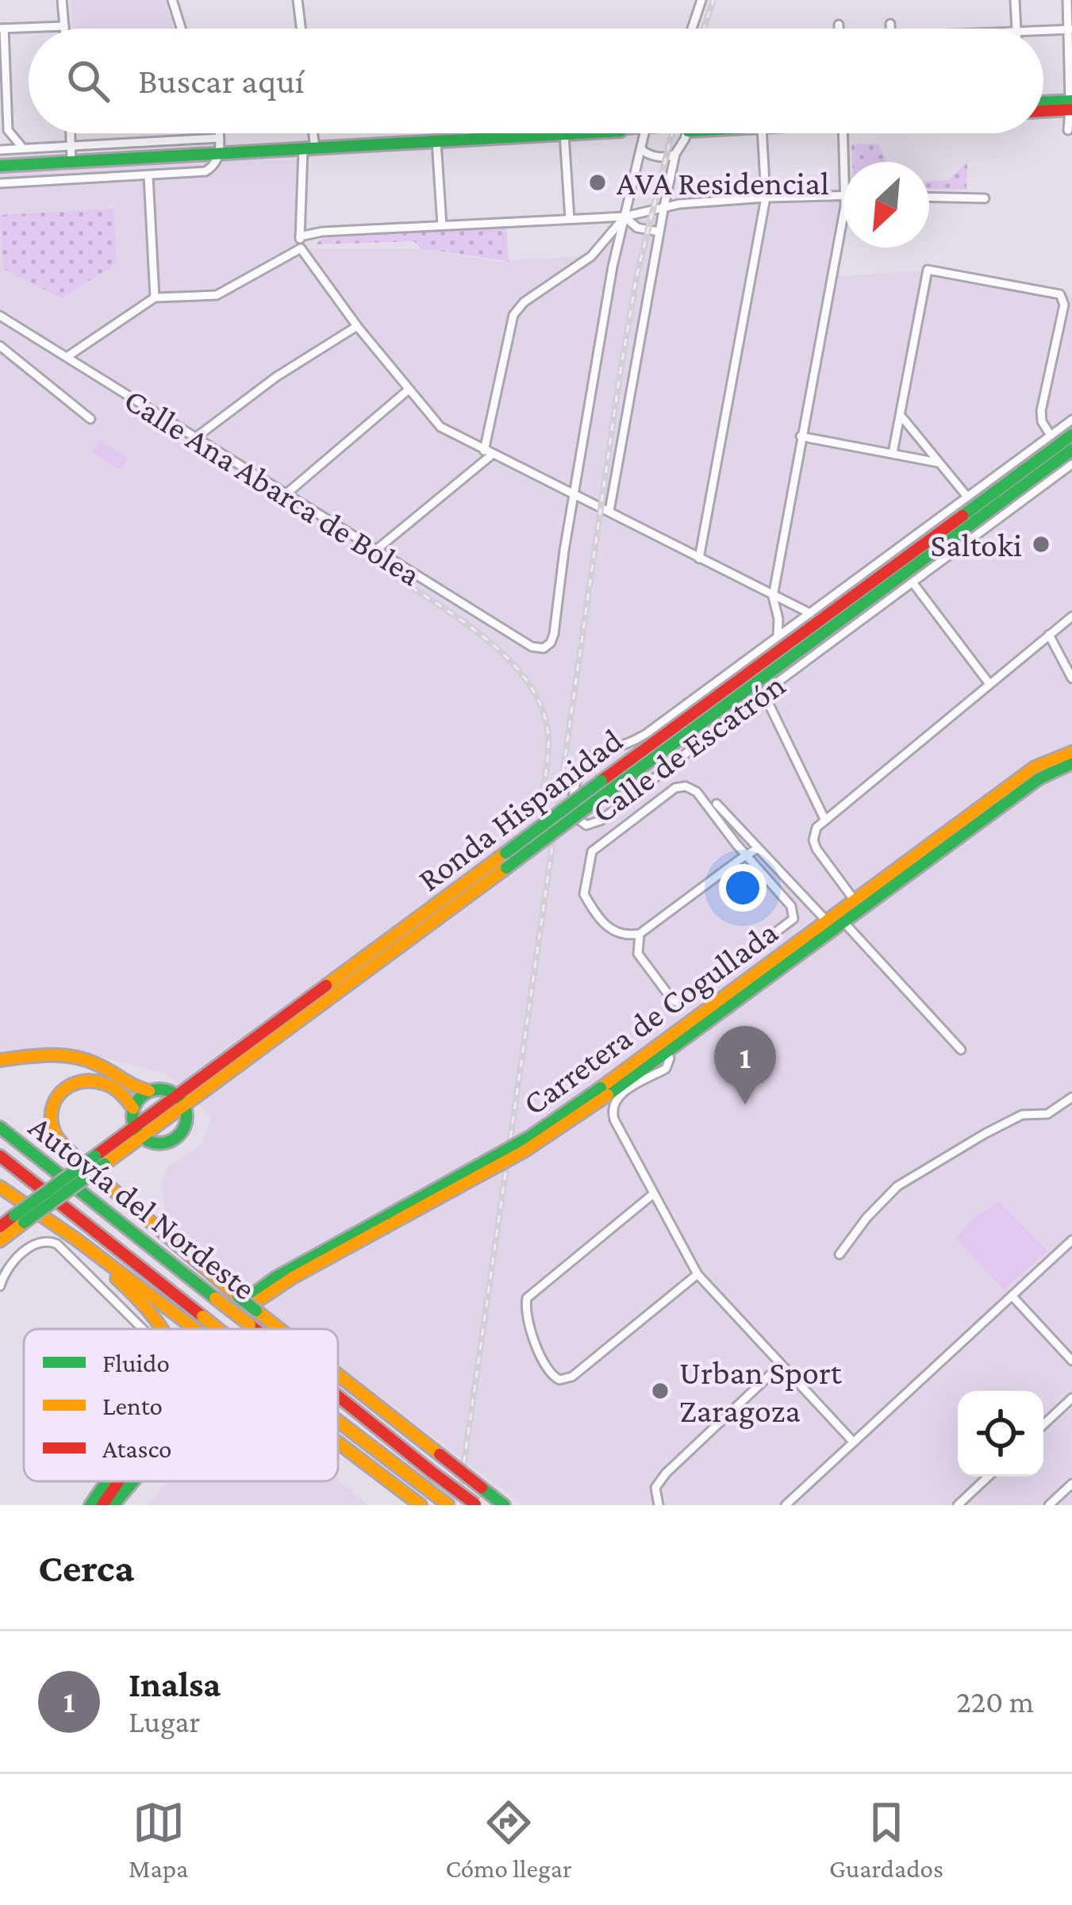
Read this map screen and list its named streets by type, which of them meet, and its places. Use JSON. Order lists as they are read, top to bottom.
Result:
{
  "streets": {
    "main road": ["Ronda Hispanidad", "Carretera de Cogullada", "Autovía del Nordeste"],
    "street": ["Calle Ana Abarca de Bolea", "Calle de Escatrón"]
  },
  "crossings": [
    ["Calle de Escatrón", "Ronda Hispanidad"]
  ],
  "places": ["AVA Residencial", "Saltoki", "Urban Sport Zaragoza"],
  "legend": ["Fluido", "Lento", "Atasco"],
  "north": "bottom left",
  "page": {
    "search": "Buscar aquí",
    "pins": "1",
    "heading": "Cerca",
    "list": [
      {
        "mark": "1",
        "name": "Inalsa",
        "note": "Lugar",
        "value": "220 m"
      }
    ],
    "nav": ["Mapa", "Cómo llegar", "Guardados"]
  }
}
